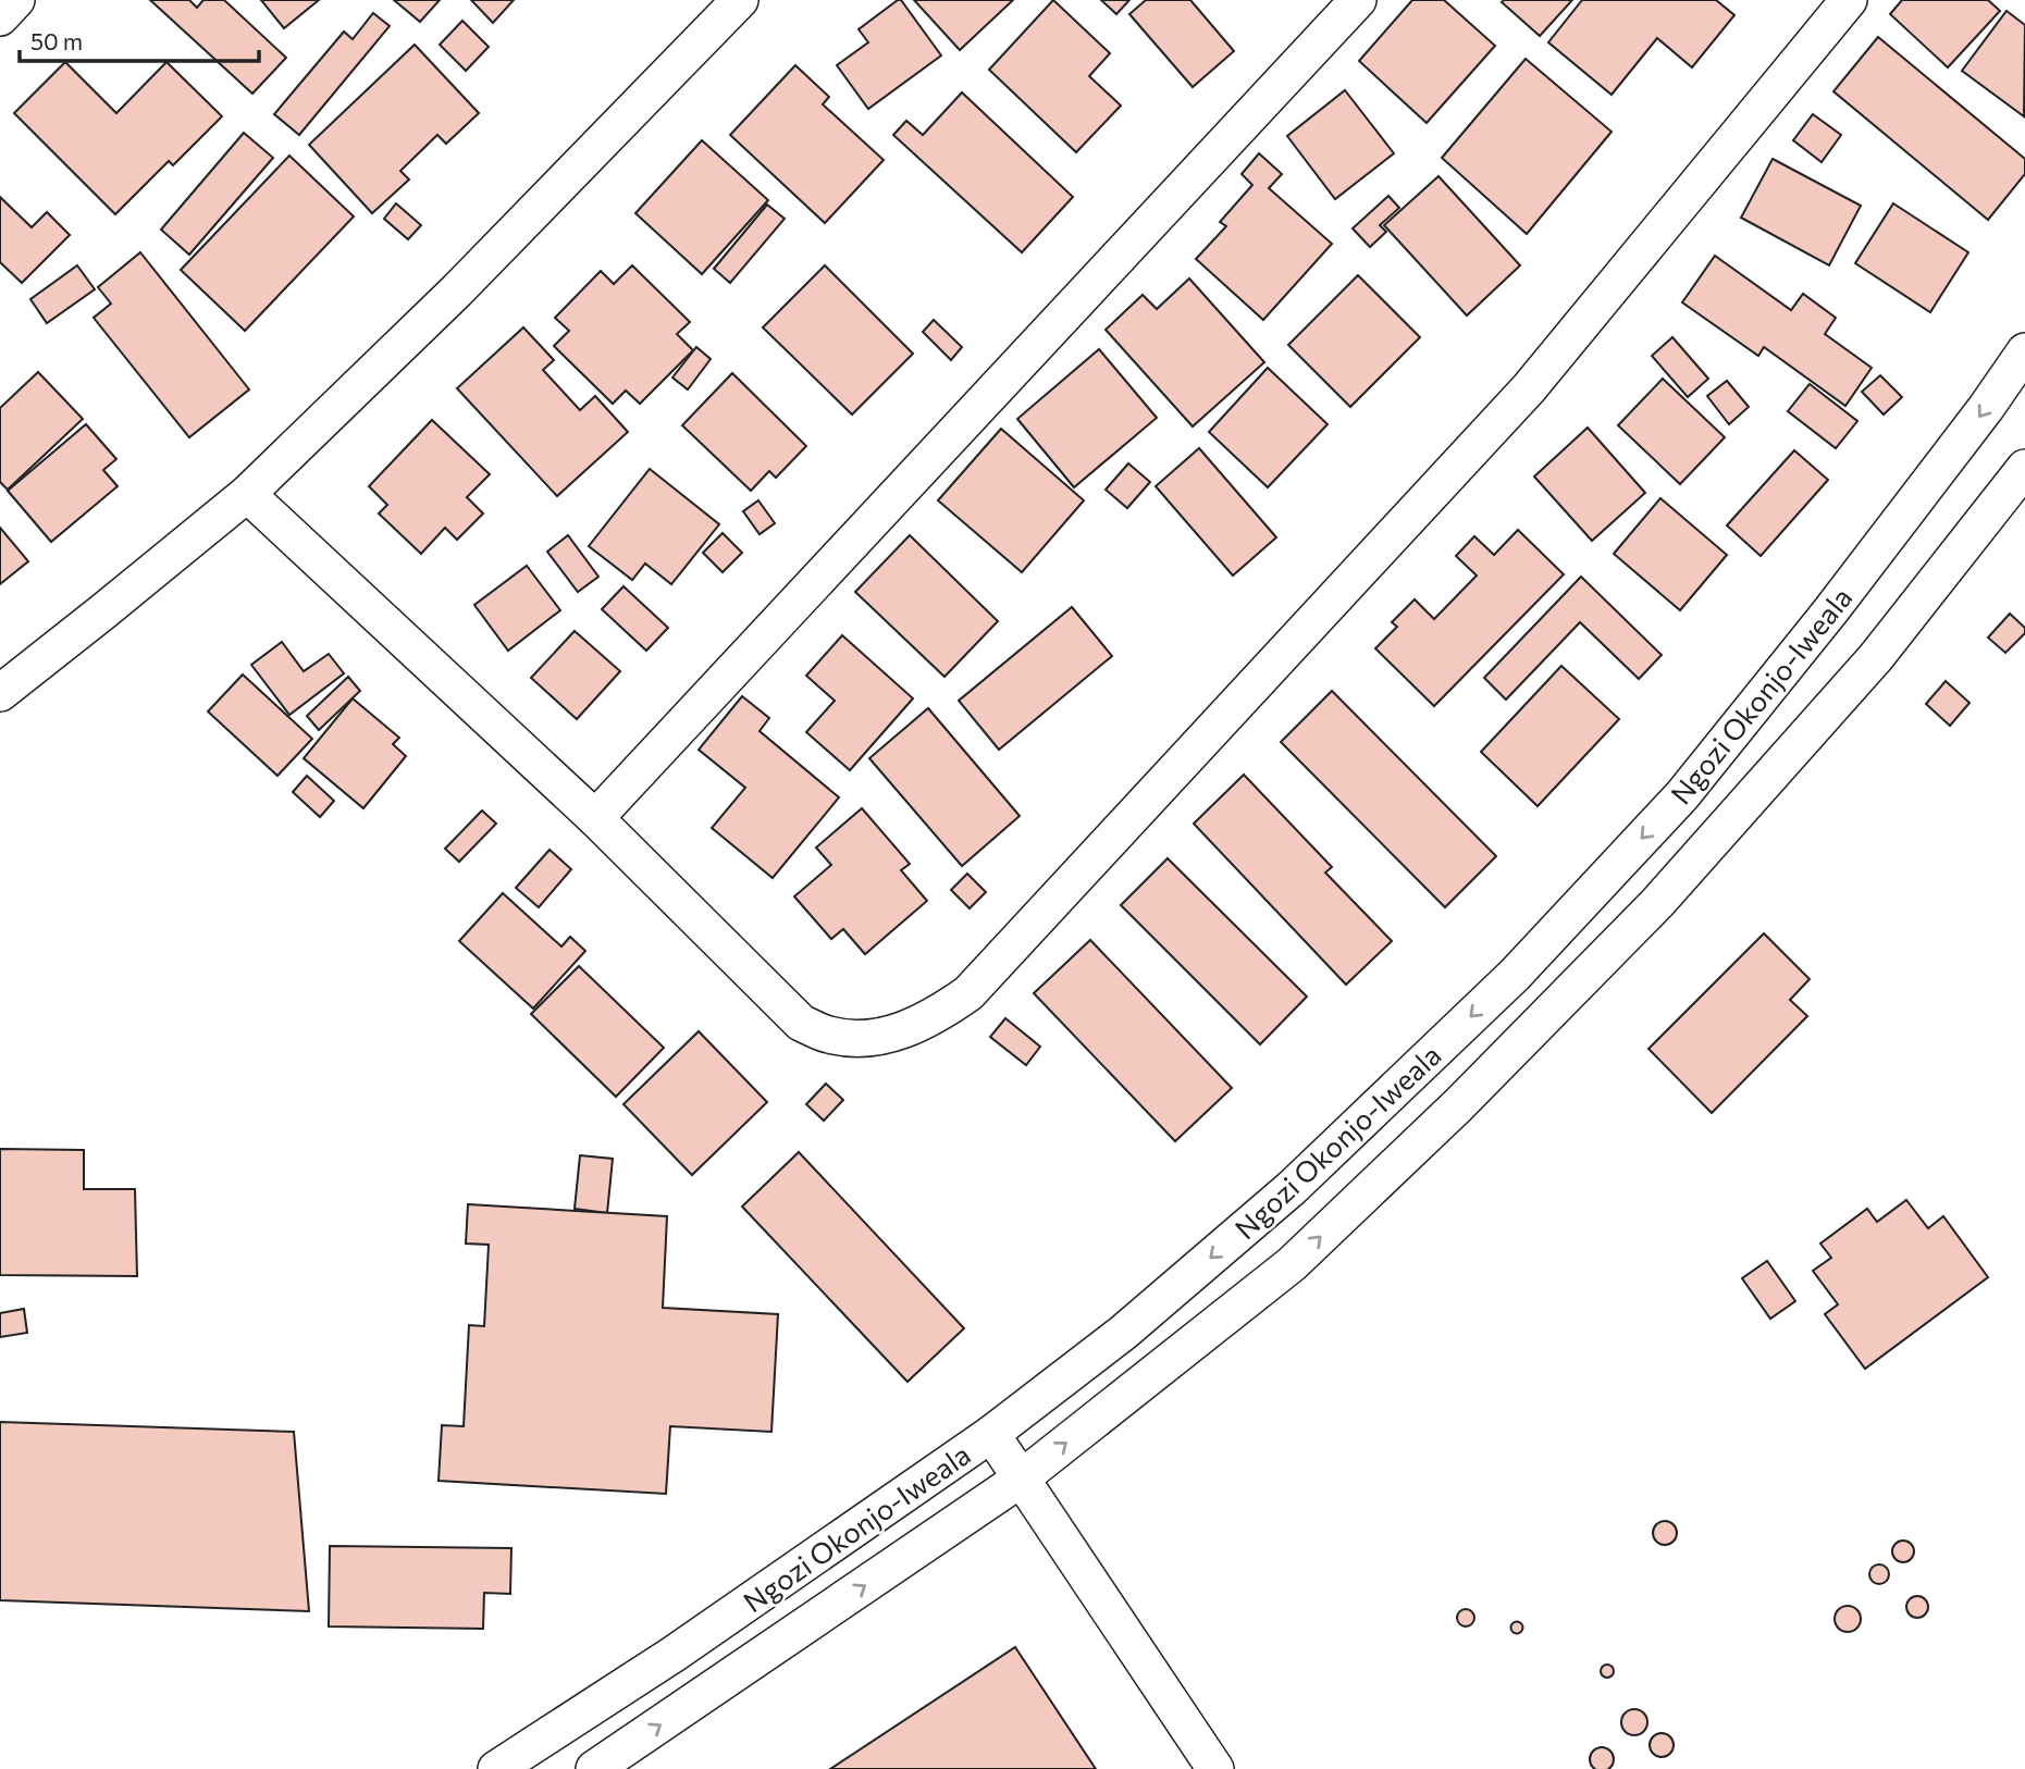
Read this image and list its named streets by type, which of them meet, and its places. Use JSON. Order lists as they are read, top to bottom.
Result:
{
  "streets": {
    "street": ["Ngozi Okonjo-Iweala"]
  },
  "scale_bar": "50 m"
}
